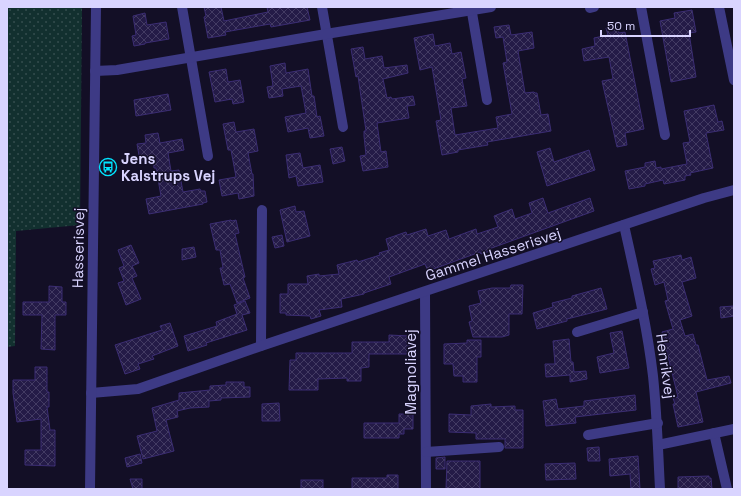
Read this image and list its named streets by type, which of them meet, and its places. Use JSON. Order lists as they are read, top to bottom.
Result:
{
  "streets": {
    "street": [
      "Hasserisvej",
      "Gammel Hasserisvej",
      "Henrikvej",
      "Magnoliavej"
    ]
  },
  "crossings": [
    ["Hasserisvej", "Gammel Hasserisvej"],
    ["Gammel Hasserisvej", "Henrikvej"],
    ["Gammel Hasserisvej", "Magnoliavej"]
  ],
  "places": {
    "bus stop": ["Jens Kalstrups Vej"]
  },
  "scale_bar": "50 m"
}
